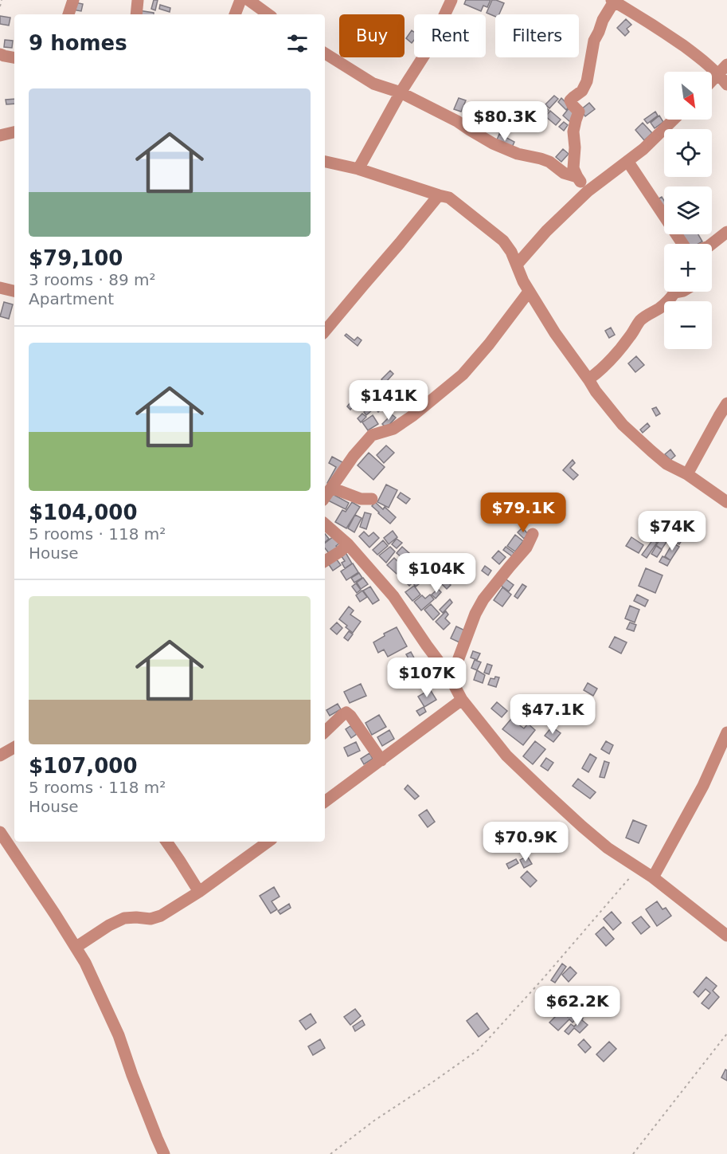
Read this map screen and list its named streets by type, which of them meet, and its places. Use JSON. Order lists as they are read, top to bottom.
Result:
{
  "north": "bottom right",
  "page": {
    "chip": ["Buy", "Rent", "Filters"],
    "heading": "9 homes",
    "map_buttons": ["+", "−"],
    "list": [
      {
        "name": "$79,100",
        "note": "3 rooms · 89 m² · Apartment"
      },
      {
        "name": "$104,000",
        "note": "5 rooms · 118 m² · House"
      },
      {
        "name": "$107,000",
        "note": "5 rooms · 118 m² · House"
      }
    ],
    "price": [
      "$80.3K",
      "$141K",
      "$79.1K",
      "$74K",
      "$104K",
      "$107K",
      "$47.1K",
      "$70.9K",
      "$62.2K"
    ]
  }
}
